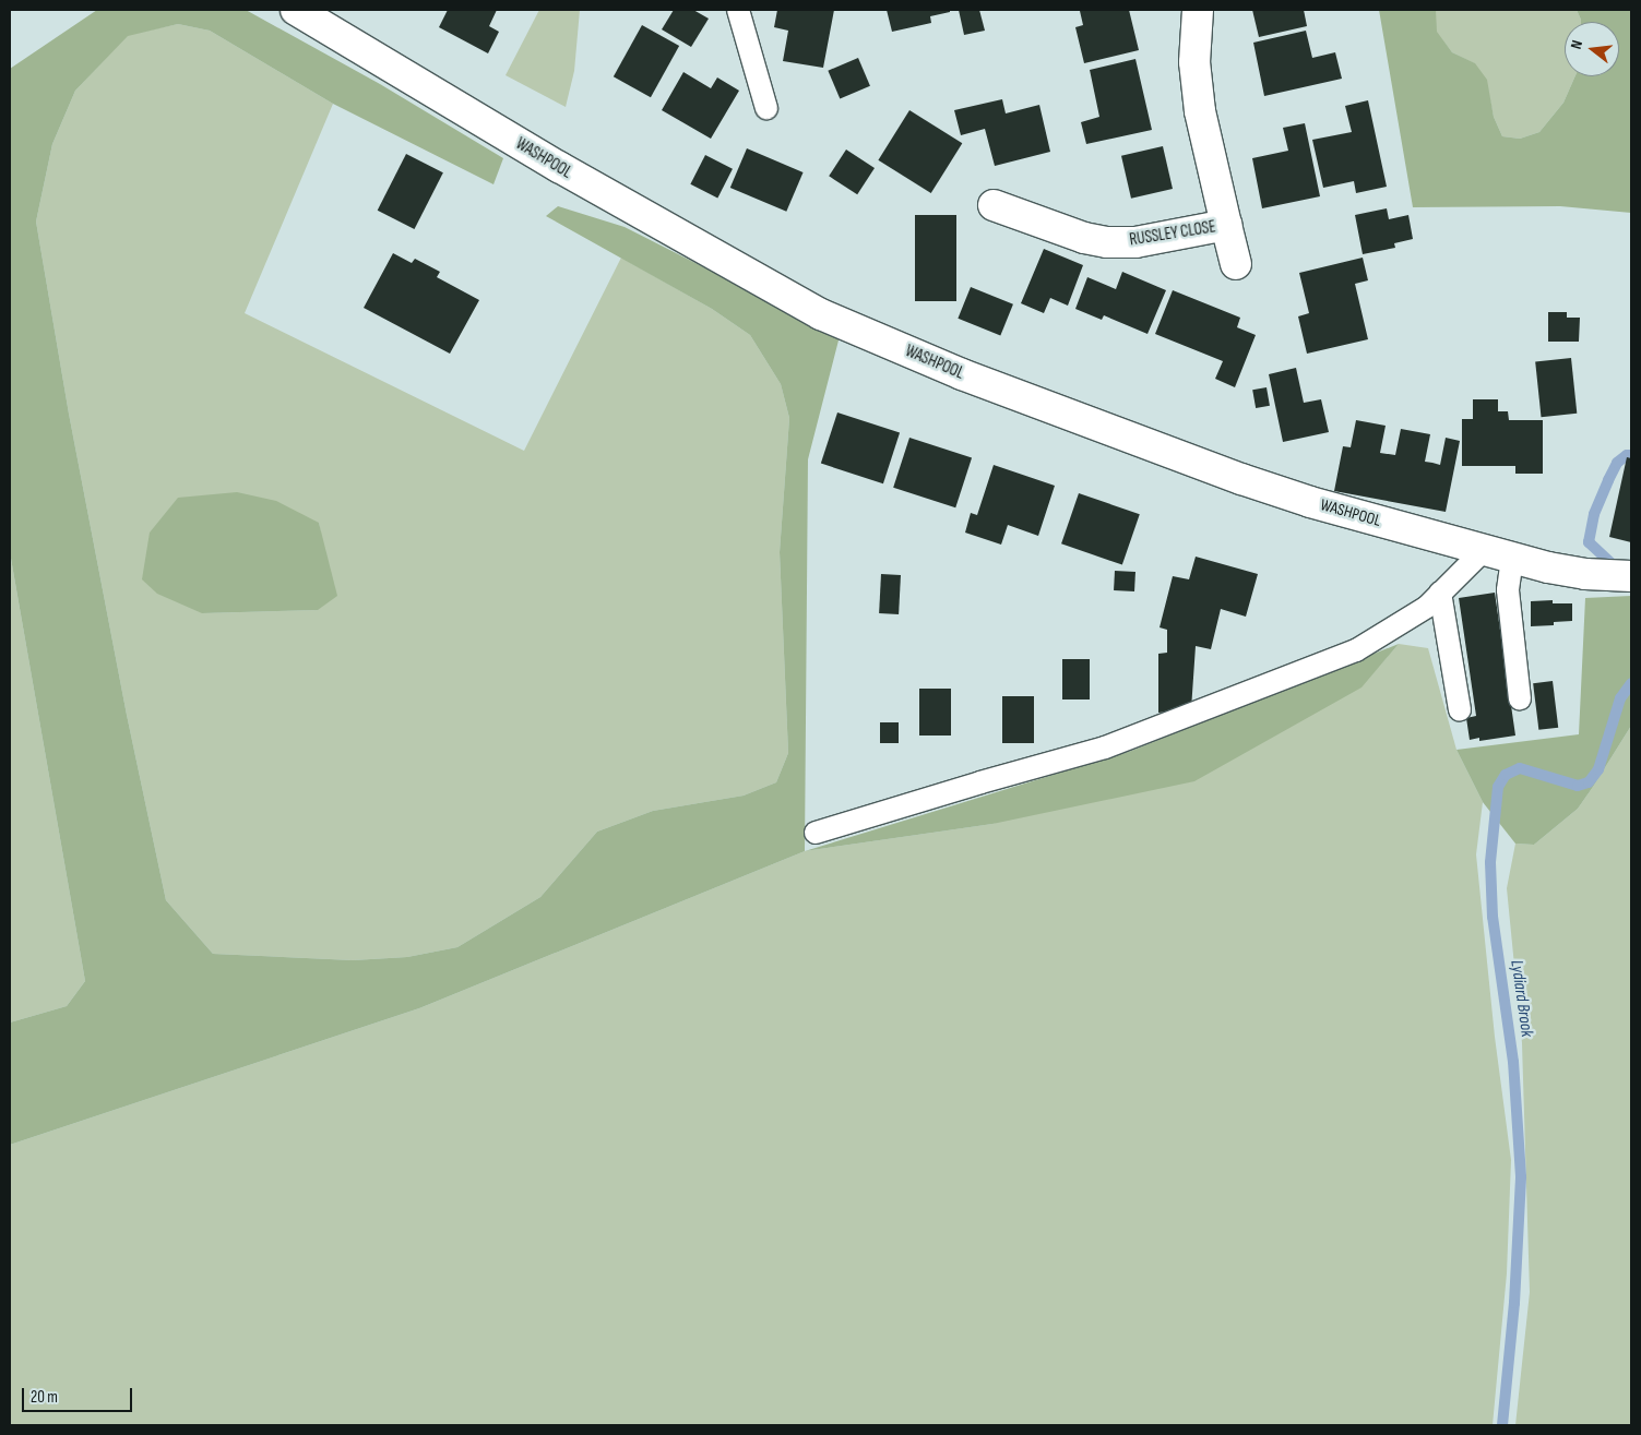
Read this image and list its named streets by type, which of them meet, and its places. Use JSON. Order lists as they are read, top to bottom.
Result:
{
  "streets": {
    "street": ["WASHPOOL", "RUSSLEY CLOSE"]
  },
  "water": ["Lydiard Brook"],
  "scale_bar": "20 m",
  "north": "left"
}
